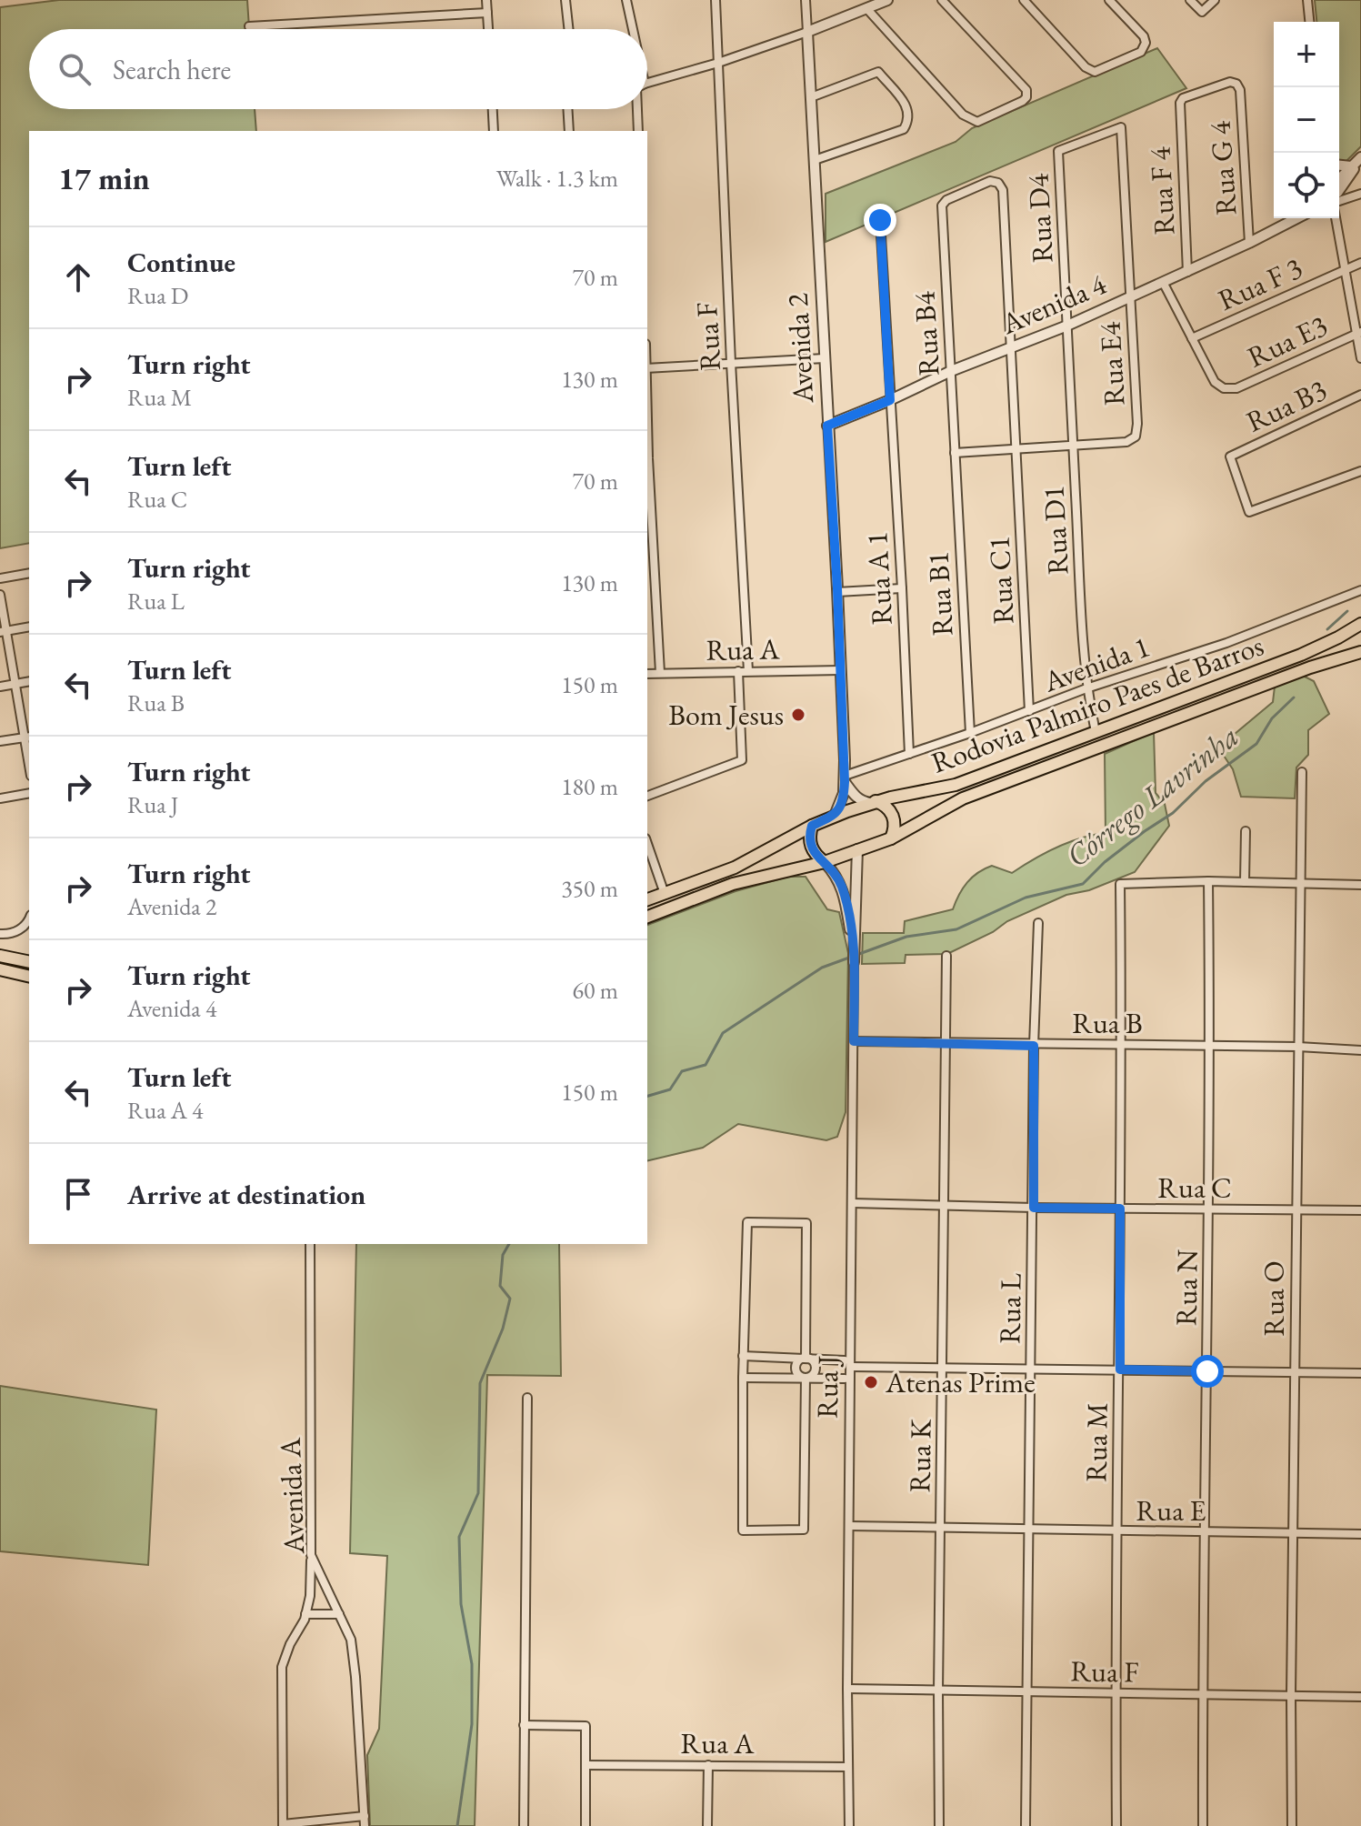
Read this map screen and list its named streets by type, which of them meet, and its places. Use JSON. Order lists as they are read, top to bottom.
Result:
{
  "streets": {
    "main road": ["Rodovia Palmiro Paes de Barros"],
    "street": [
      "Rua G 4",
      "Rua F 4",
      "Rua D4",
      "Rua F 3",
      "Avenida 4",
      "Rua B4",
      "Rua F",
      "Rua E3",
      "Avenida 2",
      "Rua E4",
      "Rua B3",
      "Rua D1",
      "Rua A 1",
      "Rua C1",
      "Rua B1",
      "Rua A",
      "Avenida 1",
      "Rua B",
      "Rua C",
      "Rua N",
      "Rua O",
      "Rua L",
      "Rua J",
      "Rua M",
      "Rua K",
      "Avenida A",
      "Rua E"
    ]
  },
  "crossings": [
    ["Rua G 4", "Rua F 4"],
    ["Rua G 4", "Avenida 4"],
    ["Rua F 4", "Avenida 4"],
    ["Rua D4", "Avenida 4"],
    ["Rua D4", "Rua E4"],
    ["Rua D4", "Rua D1"],
    ["Rua F 3", "Rua E3"],
    ["Avenida 4", "Rua B4"],
    ["Avenida 4", "Avenida 2"],
    ["Avenida 4", "Rua E4"],
    ["Avenida 4", "Rua D1"],
    ["Avenida 4", "Rua A 1"],
    ["Avenida 4", "Rua C1"],
    ["Rua B4", "Rua C1"],
    ["Rua B4", "Rua B1"],
    ["Rua F", "Rua A"],
    ["Rua F", "Rua N"],
    ["Rua F", "Rua O"],
    ["Rua F", "Rua L"],
    ["Rua F", "Rua J"],
    ["Rua F", "Rua M"],
    ["Rua F", "Rua K"],
    ["Avenida 2", "Rua A"],
    ["Avenida 2", "Avenida 1"],
    ["Avenida 2", "Rodovia Palmiro Paes de Barros"],
    ["Rua E4", "Rua D1"],
    ["Rua D1", "Avenida 1"],
    ["Rua D1", "Rodovia Palmiro Paes de Barros"],
    ["Rua A 1", "Avenida 1"],
    ["Rua C1", "Avenida 1"],
    ["Rua B1", "Avenida 1"],
    ["Rua A", "Rua J"],
    ["Rodovia Palmiro Paes de Barros", "Rua J"],
    ["Rua B", "Rua N"],
    ["Rua B", "Rua O"],
    ["Rua B", "Rua L"],
    ["Rua B", "Rua J"],
    ["Rua B", "Rua M"],
    ["Rua B", "Rua K"],
    ["Rua C", "Rua N"],
    ["Rua C", "Rua O"],
    ["Rua C", "Rua L"],
    ["Rua C", "Rua J"],
    ["Rua C", "Rua M"],
    ["Rua C", "Rua K"],
    ["Rua N", "Rua M"],
    ["Rua N", "Rua E"],
    ["Rua O", "Rua E"],
    ["Rua L", "Rua E"],
    ["Rua J", "Rua E"],
    ["Rua M", "Rua E"],
    ["Rua K", "Rua E"]
  ],
  "water": ["Córrego Lavrinha"],
  "places": ["Bom Jesus", "Atenas Prime"],
  "page": {
    "map_buttons": ["+", "−"],
    "search": "Search here",
    "heading": ["17 min", "Walk · 1.3 km"],
    "list": [
      ["Continue", "Rua D", "70 m"],
      ["Turn right", "Rua M", "130 m"],
      ["Turn left", "Rua C", "70 m"],
      ["Turn right", "Rua L", "130 m"],
      ["Turn left", "Rua B", "150 m"],
      ["Turn right", "Rua J", "180 m"],
      ["Turn right", "Avenida 2", "350 m"],
      ["Turn right", "Avenida 4", "60 m"],
      ["Turn left", "Rua A 4", "150 m"],
      "Arrive at destination"
    ]
  }
}
